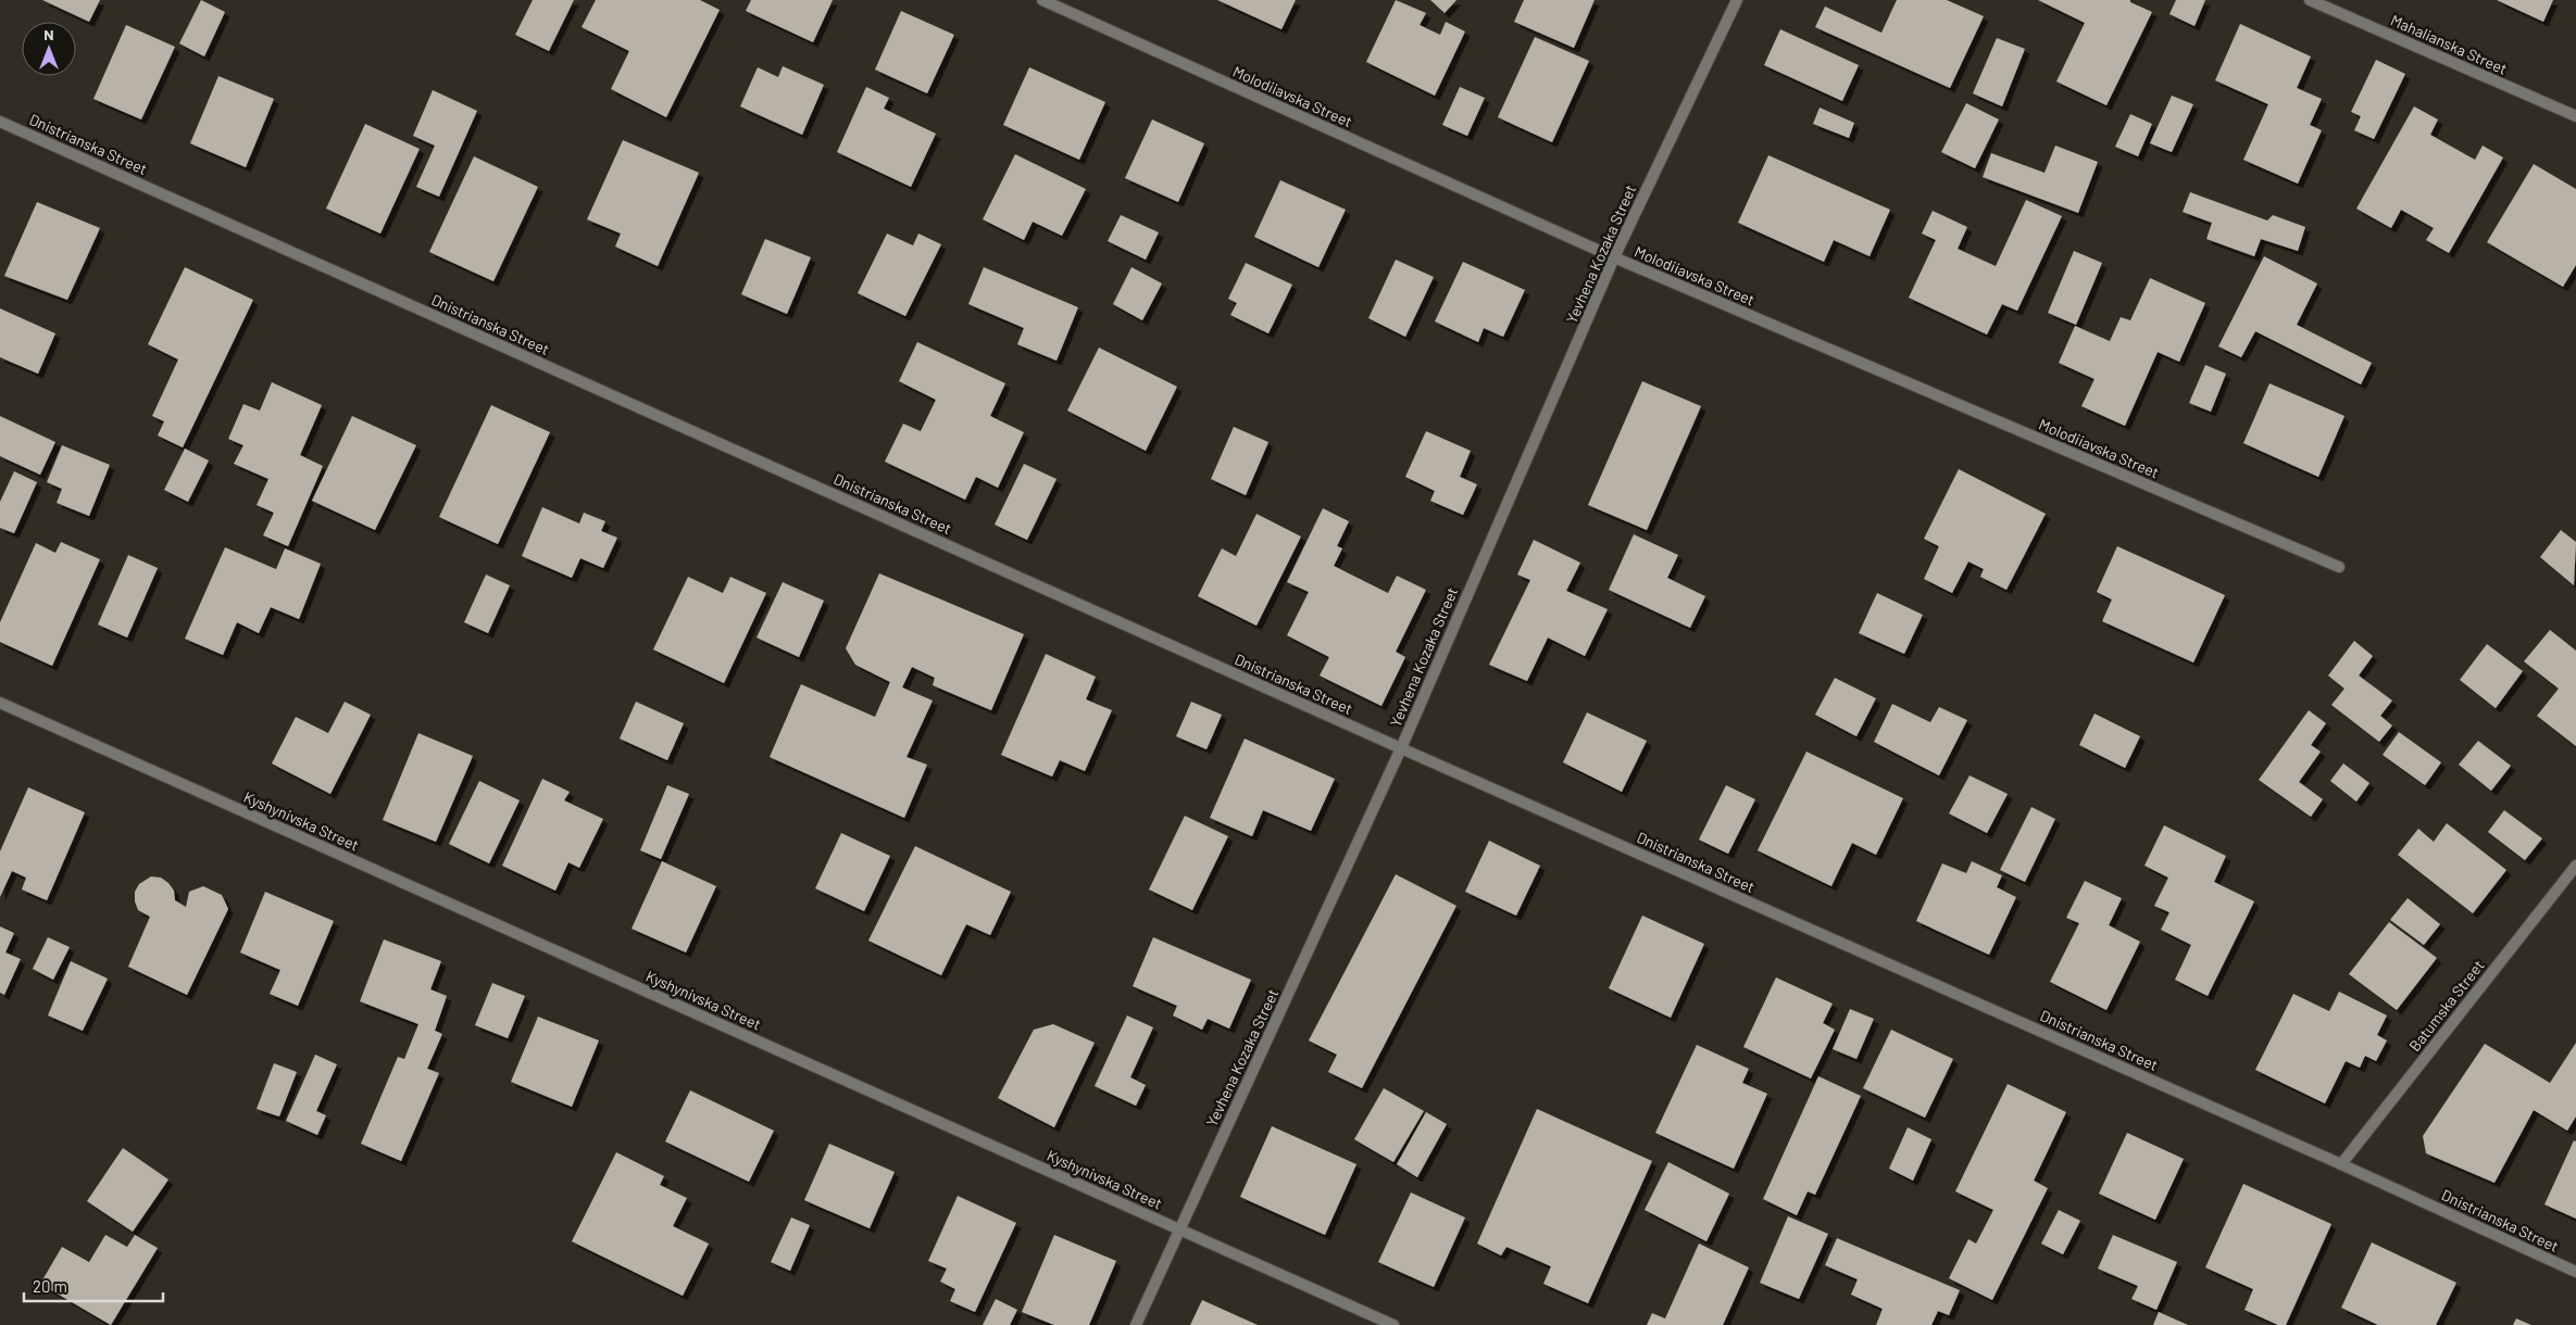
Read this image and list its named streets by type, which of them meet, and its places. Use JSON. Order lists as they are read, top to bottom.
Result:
{
  "streets": {
    "street": [
      "Mahalianska Street",
      "Molodiiavska Street",
      "Dnistrianska Street",
      "Yevhena Kozaka Street",
      "Kyshynivska Street",
      "Batumska Street"
    ]
  },
  "crossings": [
    ["Molodiiavska Street", "Yevhena Kozaka Street"],
    ["Dnistrianska Street", "Yevhena Kozaka Street"],
    ["Dnistrianska Street", "Batumska Street"],
    ["Yevhena Kozaka Street", "Kyshynivska Street"]
  ],
  "scale_bar": "20 m",
  "north": "top"
}
